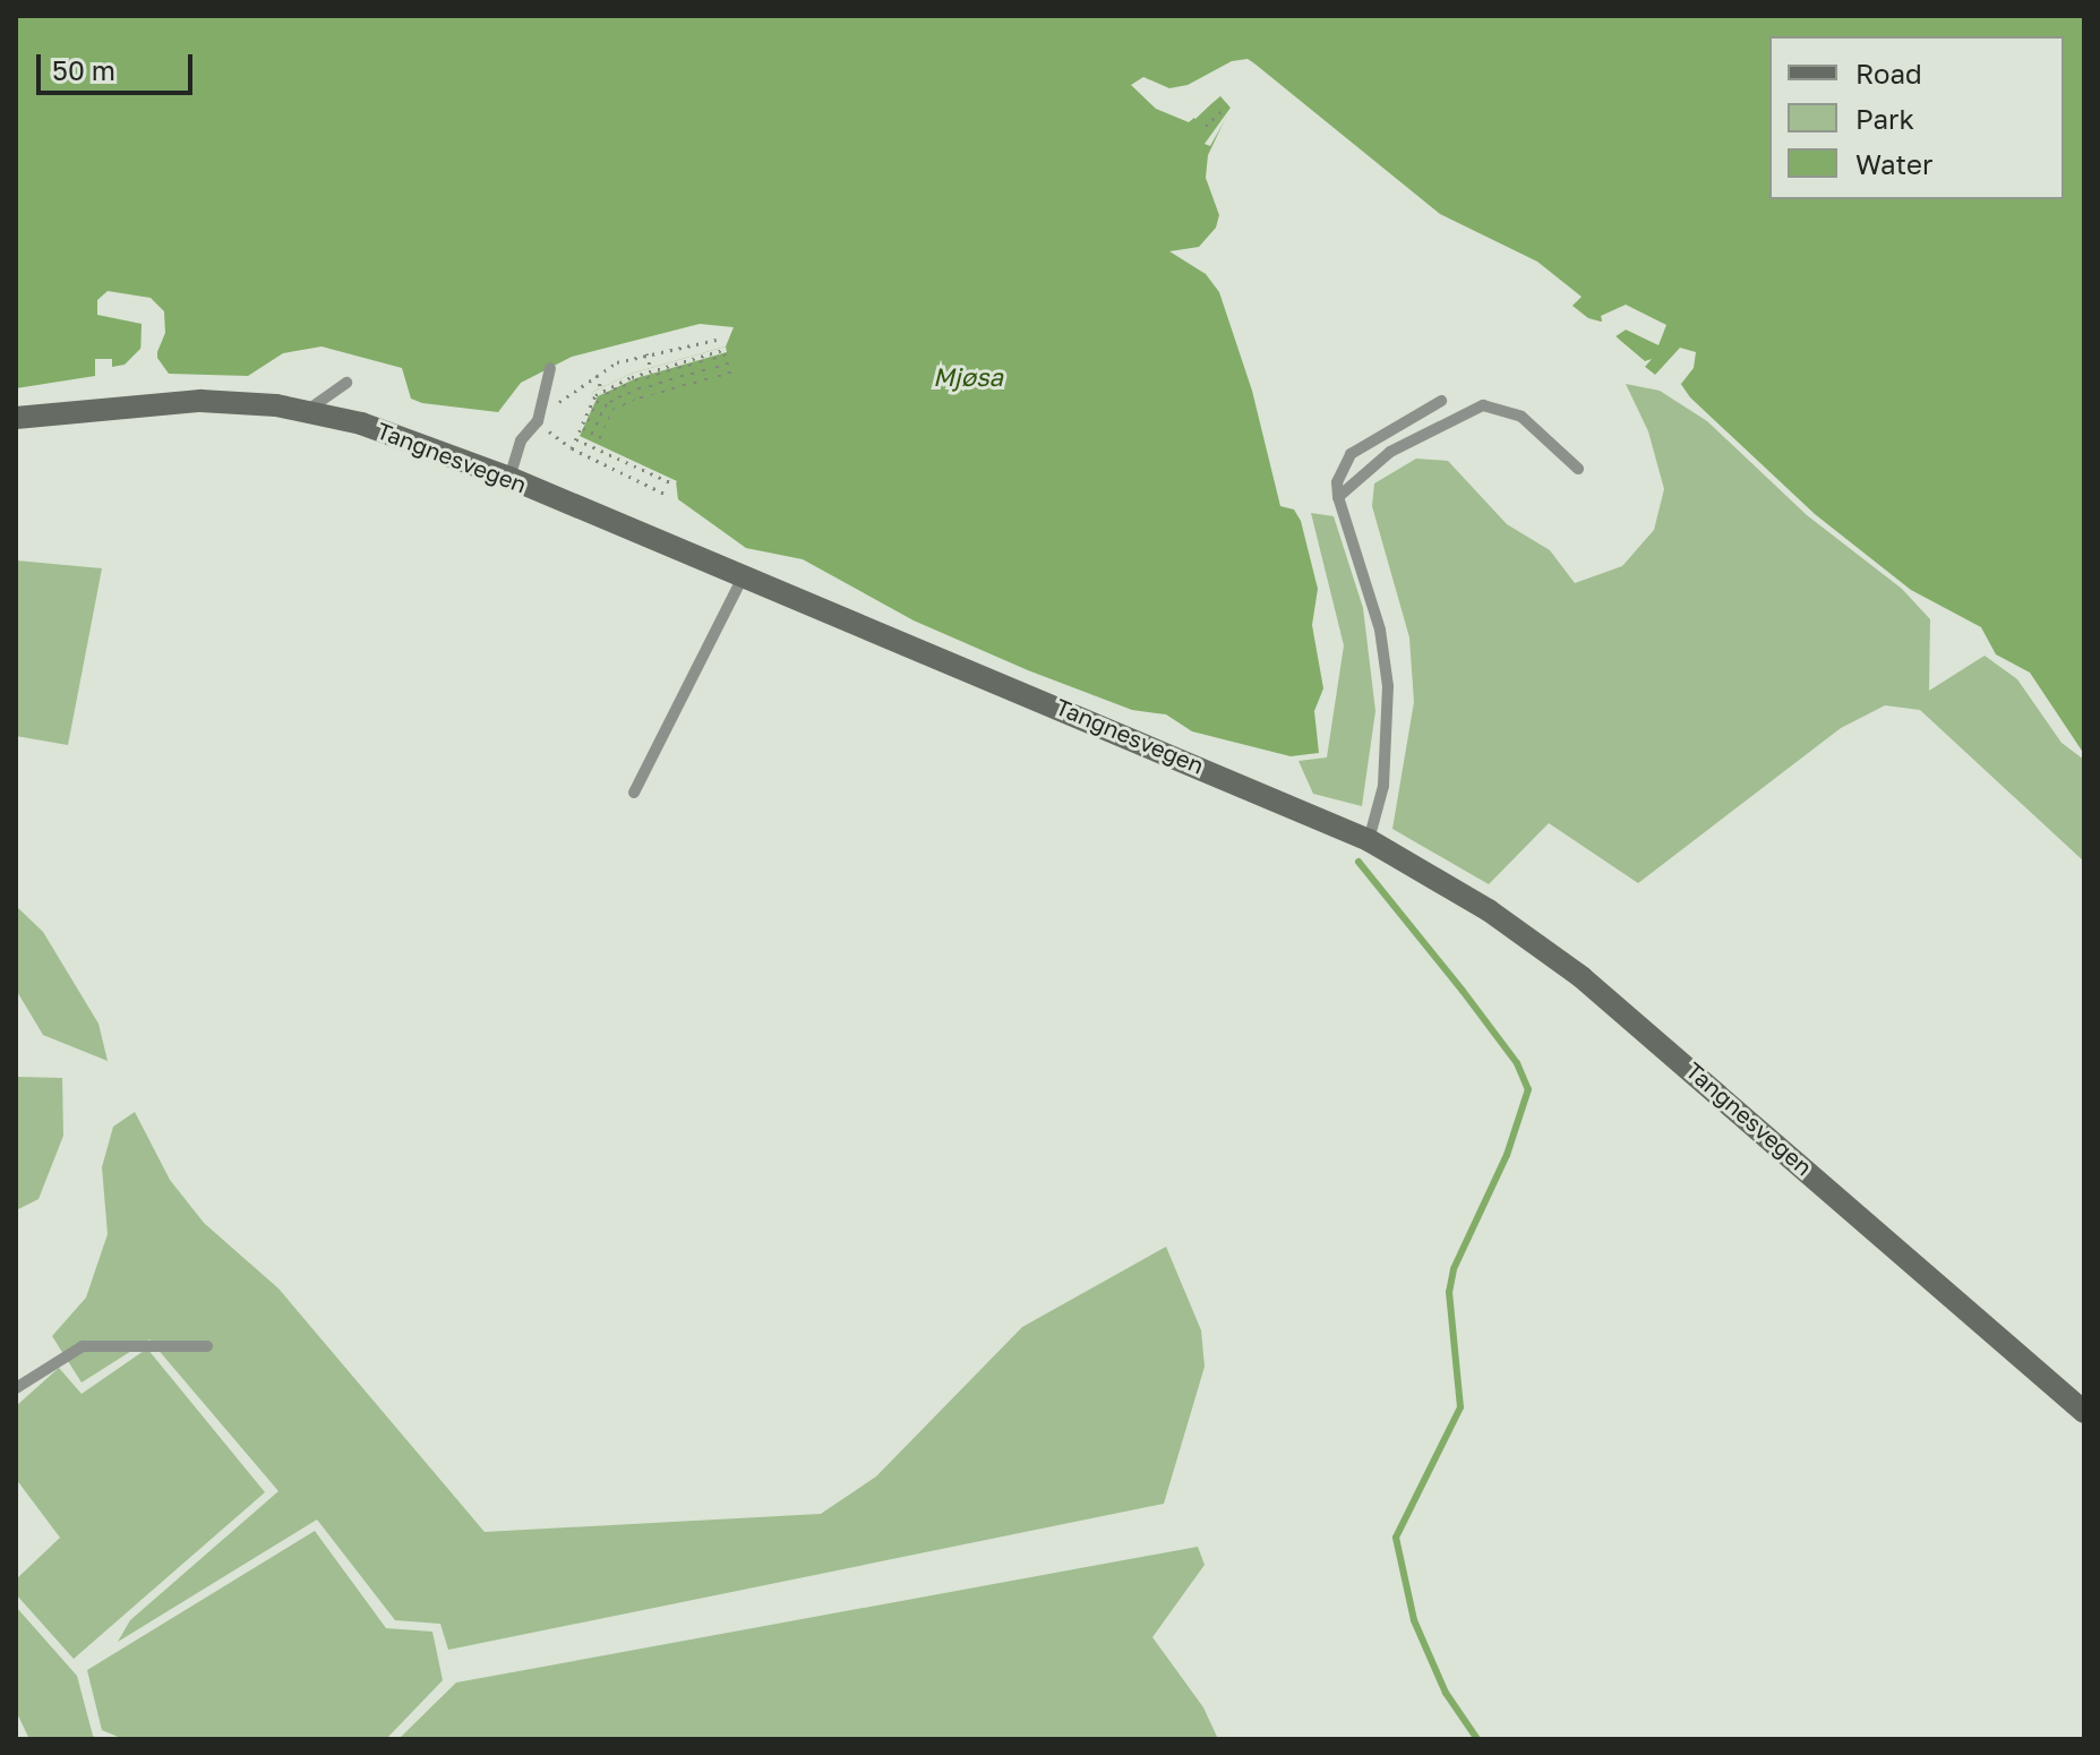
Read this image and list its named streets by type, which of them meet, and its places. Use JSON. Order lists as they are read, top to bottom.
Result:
{
  "streets": {
    "main road": ["Tangnesvegen"]
  },
  "water": ["Mjøsa"],
  "legend": ["Road", "Park", "Water"],
  "scale_bar": "50 m"
}
